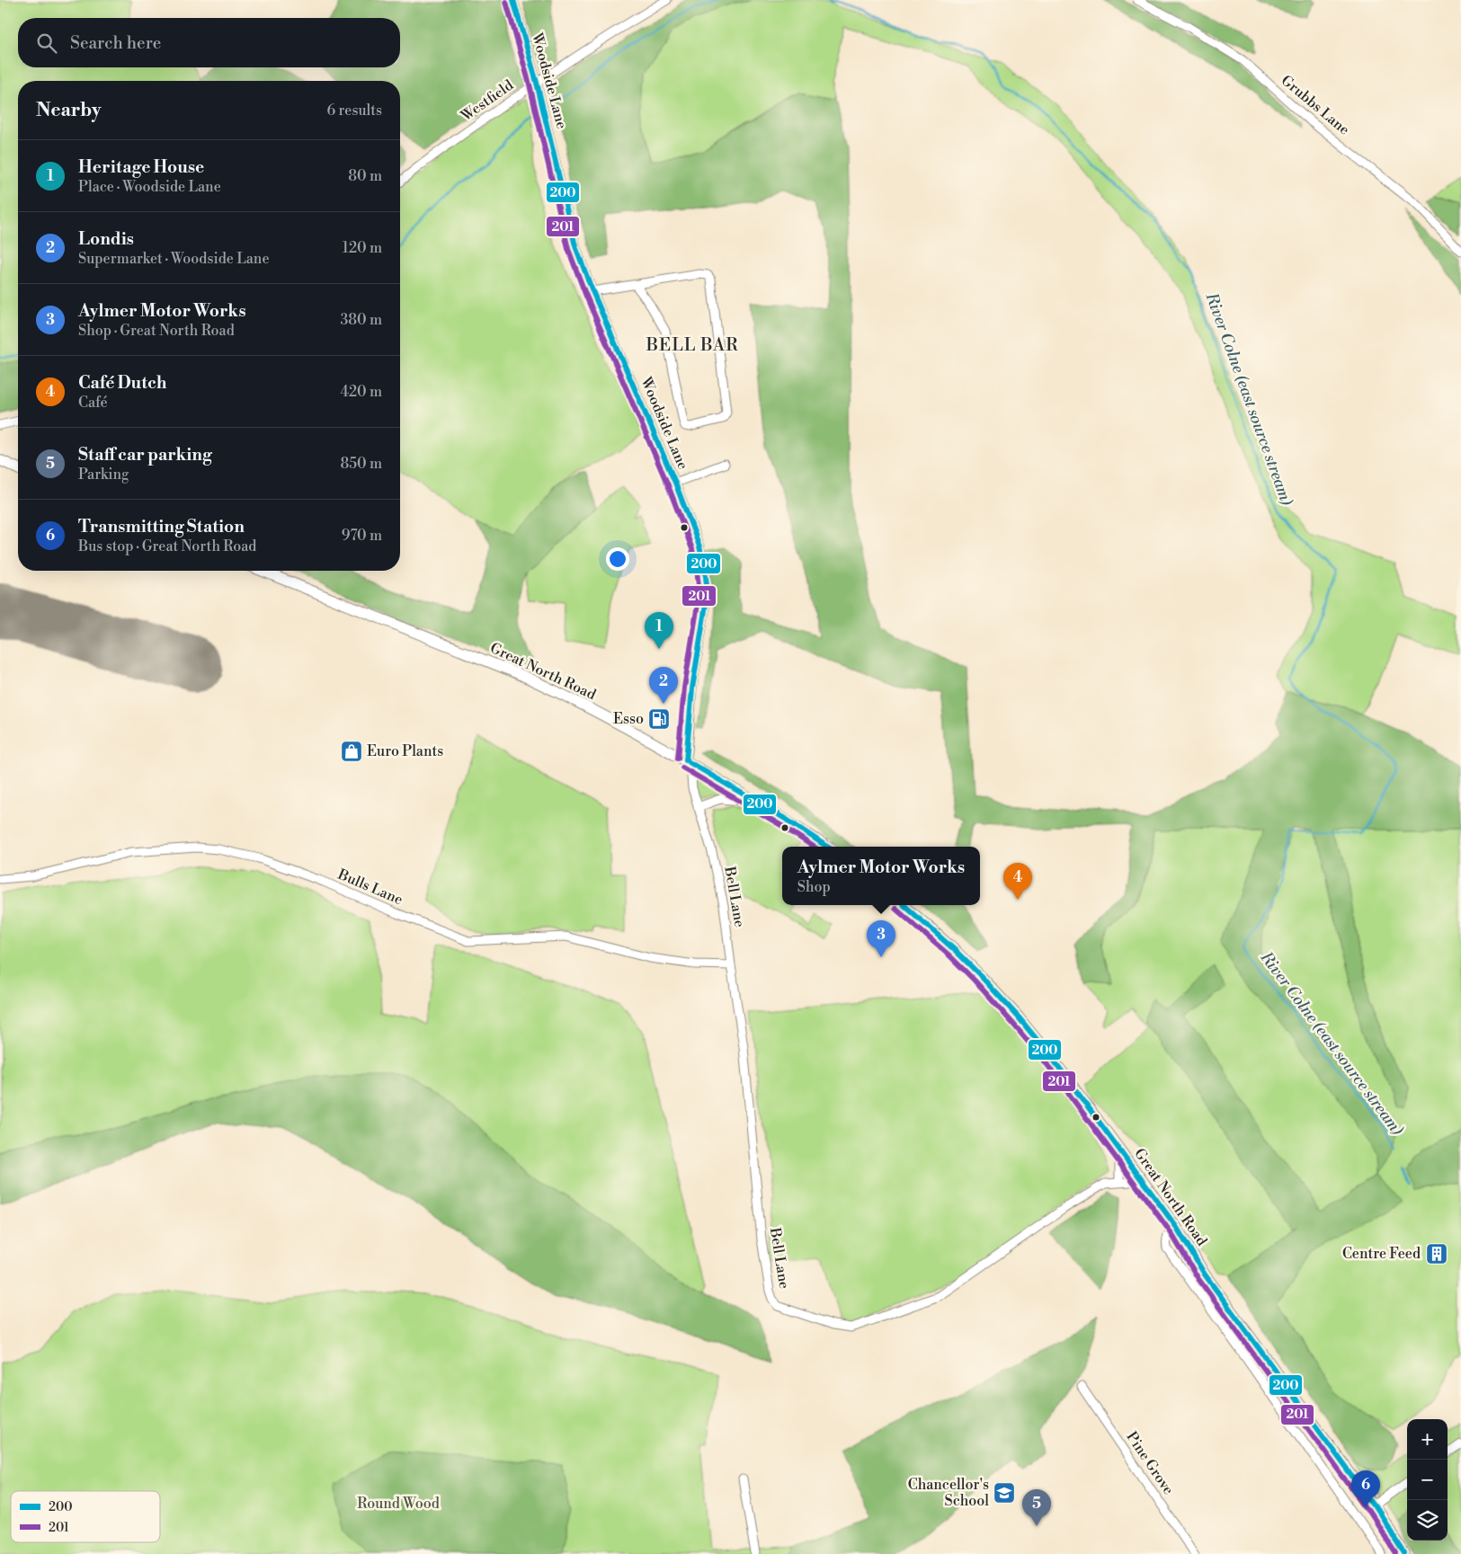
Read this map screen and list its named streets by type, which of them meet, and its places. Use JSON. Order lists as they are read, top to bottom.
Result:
{
  "streets": {
    "main road": ["Great North Road"],
    "street": [
      "Woodside Lane",
      "Westfield",
      "Grubbs Lane",
      "Bulls Lane",
      "Bell Lane",
      "Pine Grove"
    ]
  },
  "crossings": [
    ["Woodside Lane", "Westfield"],
    ["Woodside Lane", "Great North Road"],
    ["Woodside Lane", "Bell Lane"],
    ["Great North Road", "Bell Lane"],
    ["Bulls Lane", "Bell Lane"]
  ],
  "districts": ["BELL BAR"],
  "water": ["River Colne (east source stream)"],
  "parks": ["Round Wood"],
  "places": {
    "fuel station": ["Esso"],
    "shop": ["Euro Plants"],
    "building": ["Centre Feed"],
    "school or university": ["Chancellor's School"]
  },
  "lines": ["transit line 200", "transit line 201"],
  "legend": ["200", "201"],
  "page": {
    "search": "Search here",
    "heading": ["Nearby", "6 results"],
    "list": [
      {
        "mark": "1",
        "name": "Heritage House",
        "note": "Place · Woodside Lane",
        "value": "80 m"
      },
      {
        "mark": "2",
        "name": "Londis",
        "note": "Supermarket · Woodside Lane",
        "value": "120 m"
      },
      {
        "mark": "3",
        "name": "Aylmer Motor Works",
        "note": "Shop · Great North Road",
        "value": "380 m"
      },
      {
        "mark": "4",
        "name": "Café Dutch",
        "note": "Café",
        "value": "420 m"
      },
      {
        "mark": "5",
        "name": "Staff car parking",
        "note": "Parking",
        "value": "850 m"
      },
      {
        "mark": "6",
        "name": "Transmitting Station",
        "note": "Bus stop · Great North Road",
        "value": "970 m"
      }
    ],
    "pins": [
      "1",
      "2",
      "4",
      "3",
      "6",
      "5"
    ],
    "popup": ["Aylmer Motor Works", "Shop"],
    "map_buttons": ["+", "−"]
  }
}
